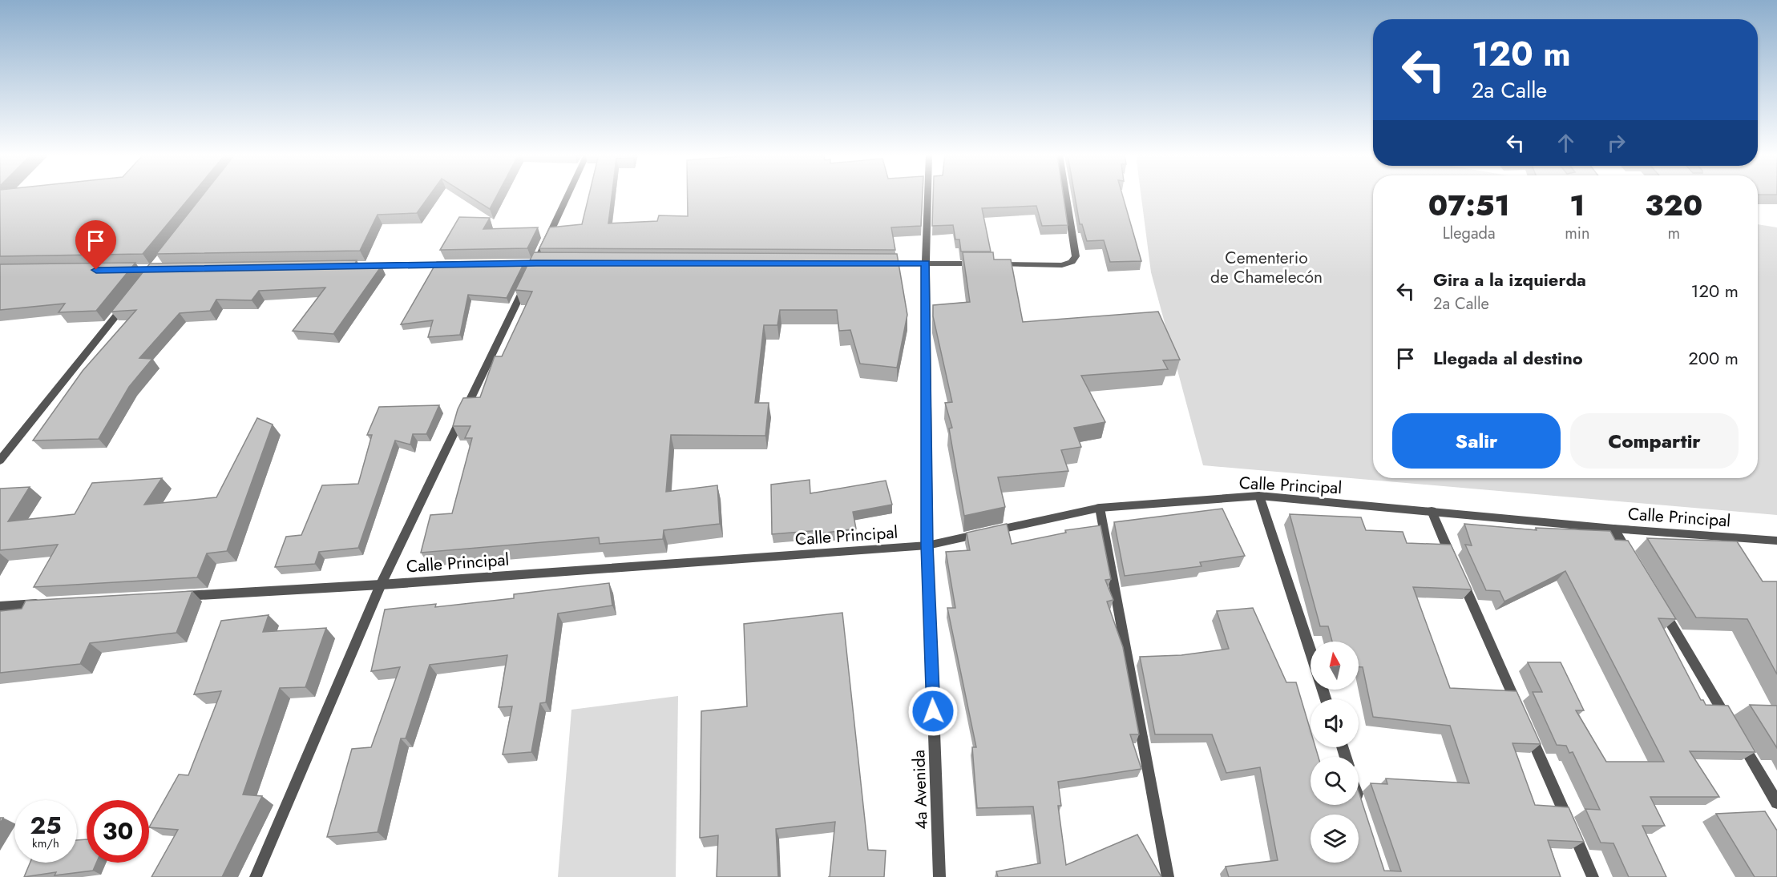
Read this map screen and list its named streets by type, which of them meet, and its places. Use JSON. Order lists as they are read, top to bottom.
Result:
{
  "streets": {
    "street": ["Calle Principal", "4a Avenida"]
  },
  "crossings": [
    ["Calle Principal", "4a Avenida"]
  ],
  "parks": ["Cementerio de Chamelecón"],
  "north": "top",
  "page": {
    "turn": ["120 m", "2a Calle"],
    "eta": [
      "07:51",
      "Llegada",
      "1",
      "min",
      "320",
      "m"
    ],
    "list": [
      {
        "name": "Gira a la izquierda",
        "note": "2a Calle",
        "value": "120 m"
      },
      {
        "name": "Llegada al destino",
        "value": "200 m"
      }
    ],
    "buttons": ["Salir", "Compartir"],
    "speed": "25 km/h",
    "limit": "30"
  }
}
